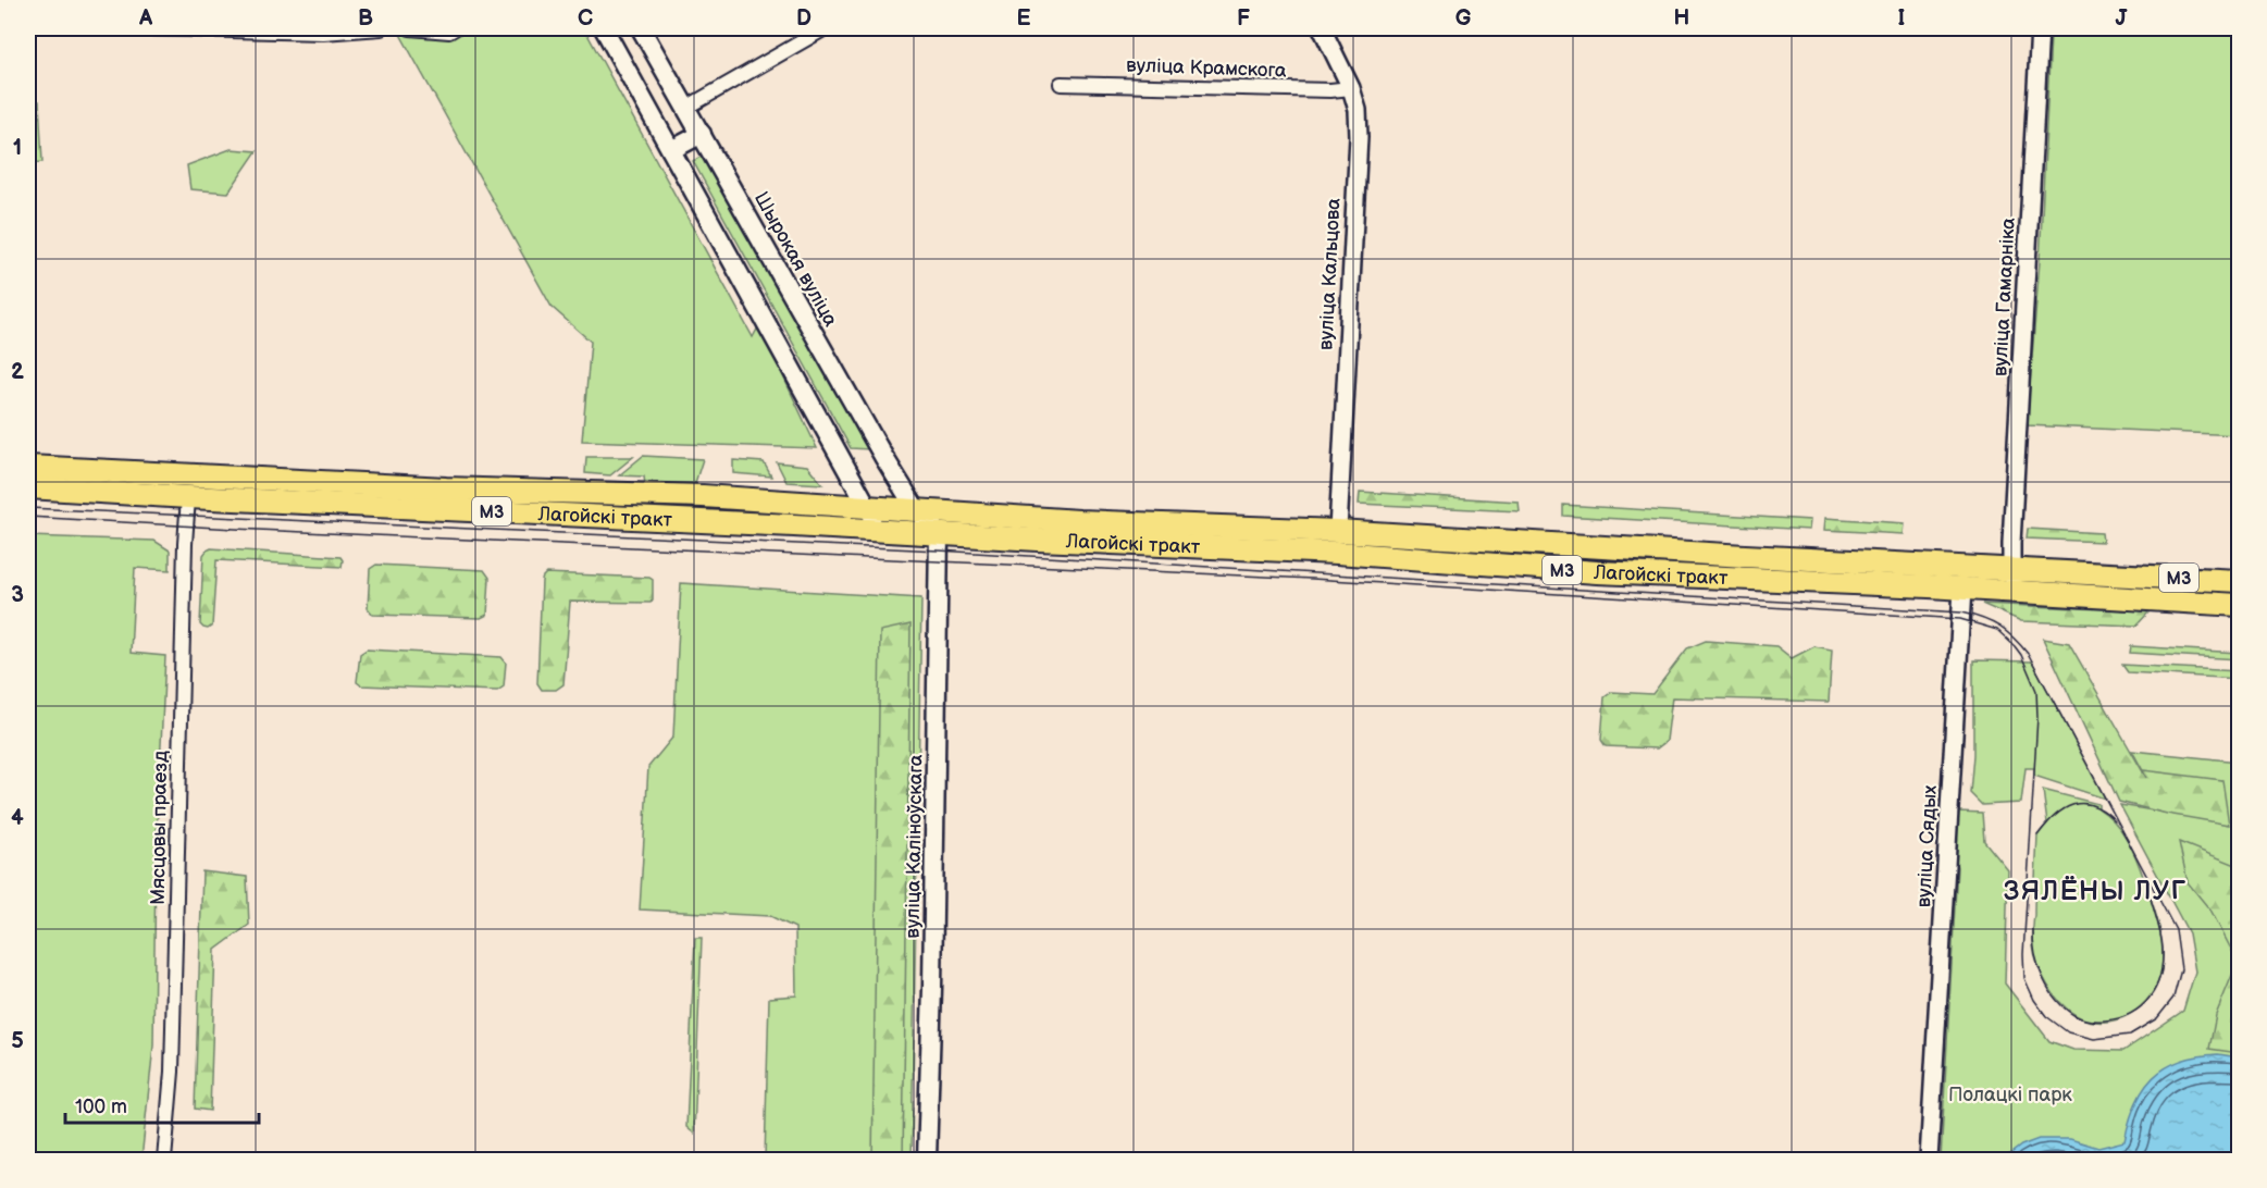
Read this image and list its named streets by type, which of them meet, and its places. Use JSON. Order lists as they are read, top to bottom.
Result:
{
  "streets": {
    "main road": [
      "Шырокая вуліца",
      "М3",
      "Лагойскі тракт",
      "вуліца Каліноўскага"
    ],
    "street": [
      "вуліца Крамскога",
      "вуліца Кальцова",
      "вуліца Гамарніка",
      "Мясцовы праезд",
      "вуліца Сядых"
    ]
  },
  "crossings": [
    ["вуліца Крамскога", "вуліца Кальцова"],
    ["Шырокая вуліца", "Лагойскі тракт"],
    ["Шырокая вуліца", "вуліца Каліноўскага"],
    ["вуліца Кальцова", "Лагойскі тракт"],
    ["вуліца Гамарніка", "Лагойскі тракт"],
    ["Лагойскі тракт", "Мясцовы праезд"],
    ["Лагойскі тракт", "вуліца Каліноўскага"],
    ["Лагойскі тракт", "вуліца Сядых"]
  ],
  "districts": ["ЗЯЛЁНЫ ЛУГ"],
  "parks": ["Полацкі парк"],
  "scale_bar": "100 m",
  "grid": {
    "columns": [
      "A",
      "B",
      "C",
      "D",
      "E",
      "F",
      "G",
      "H",
      "I",
      "J"
    ],
    "rows": [
      "1",
      "2",
      "3",
      "4",
      "5"
    ]
  }
}
